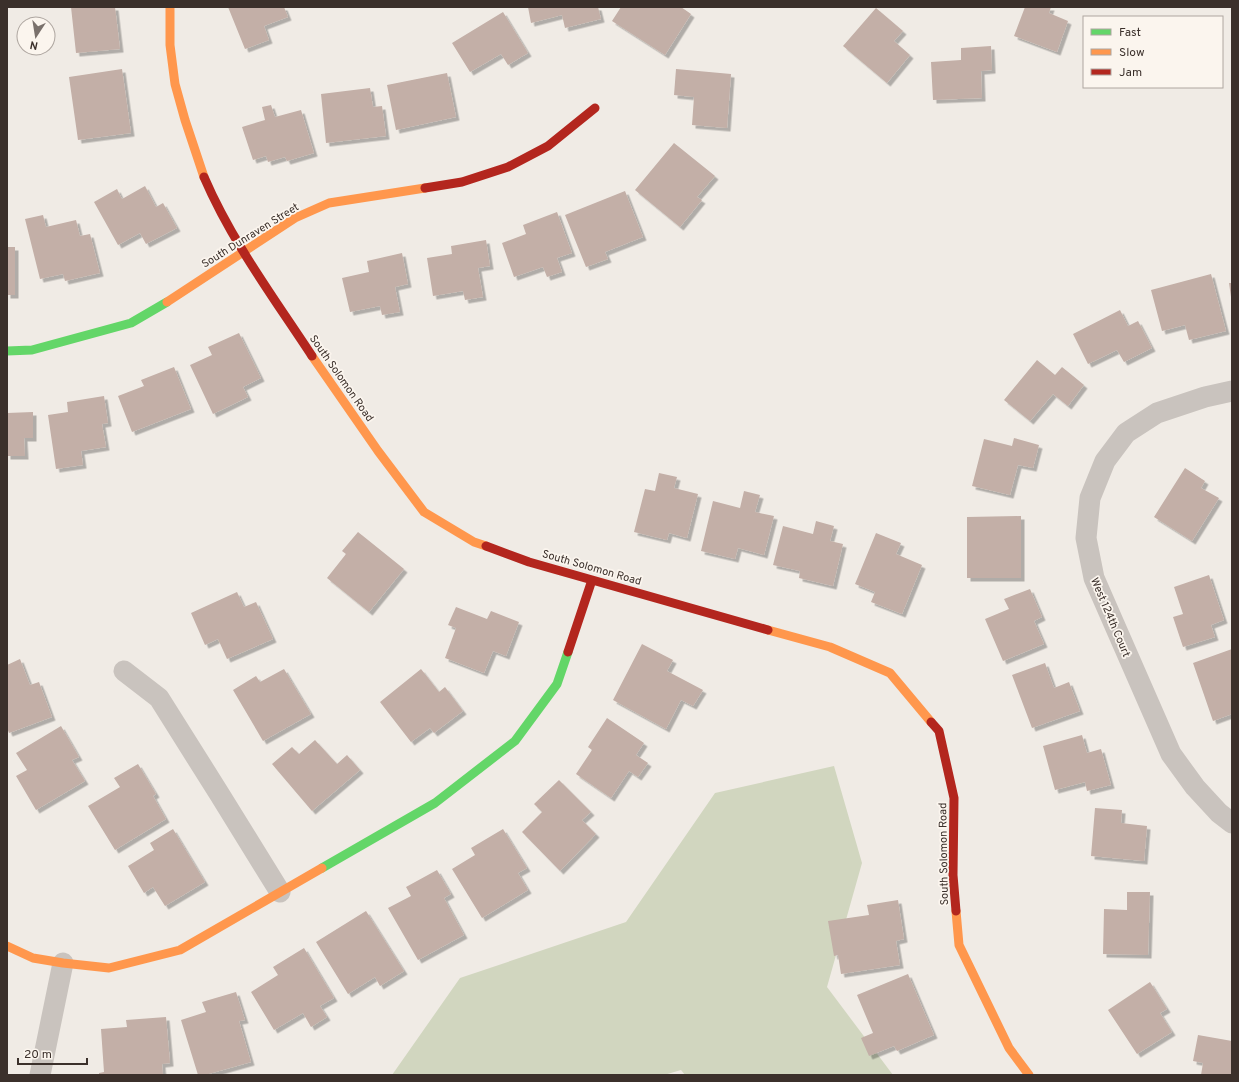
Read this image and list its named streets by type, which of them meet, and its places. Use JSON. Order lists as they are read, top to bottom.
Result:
{
  "streets": {
    "street": ["South Dunraven Street", "South Solomon Road", "West 124th Court"]
  },
  "crossings": [
    ["South Dunraven Street", "South Solomon Road"]
  ],
  "legend": ["Fast", "Slow", "Jam"],
  "scale_bar": "20 m",
  "north": "bottom"
}
